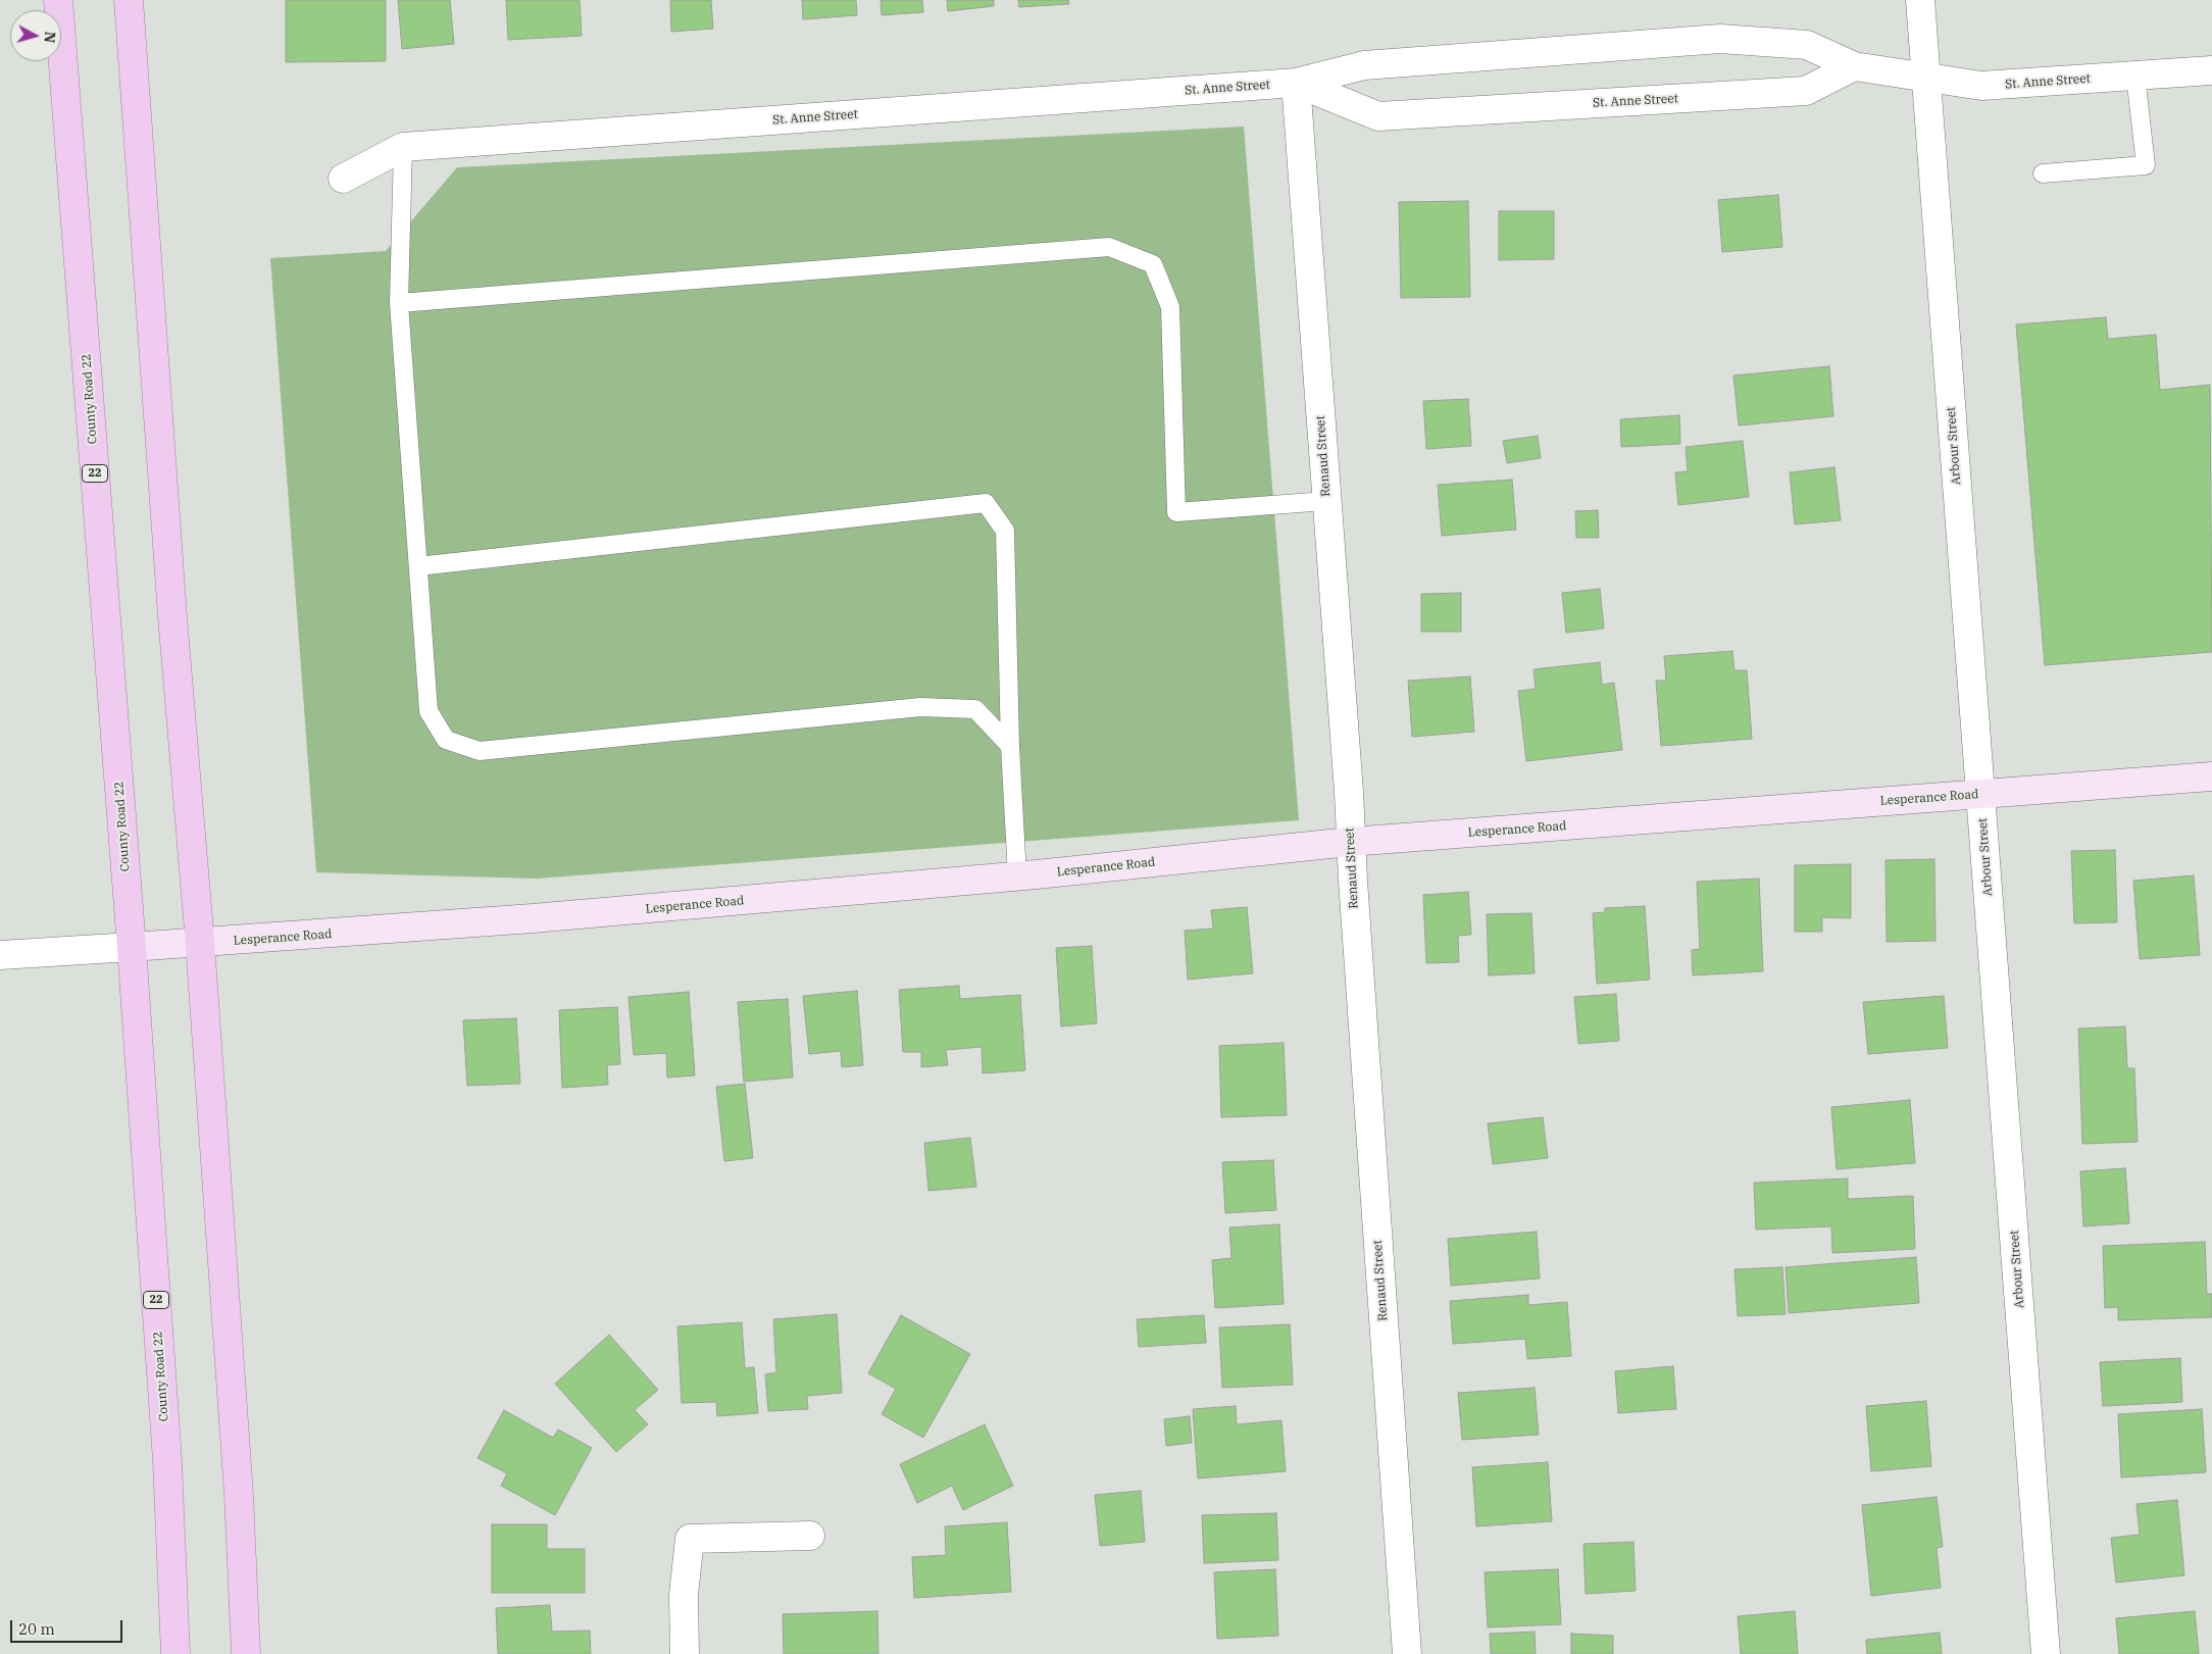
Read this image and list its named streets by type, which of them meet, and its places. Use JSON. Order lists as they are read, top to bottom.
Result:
{
  "streets": {
    "main road": ["County Road 22", "22", "Lesperance Road"],
    "street": ["St. Anne Street", "Arbour Street", "Renaud Street"]
  },
  "crossings": [
    ["St. Anne Street", "Arbour Street"],
    ["St. Anne Street", "Renaud Street"],
    ["County Road 22", "Lesperance Road"],
    ["Arbour Street", "Lesperance Road"],
    ["Renaud Street", "Lesperance Road"]
  ],
  "scale_bar": "20 m",
  "north": "right"
}
